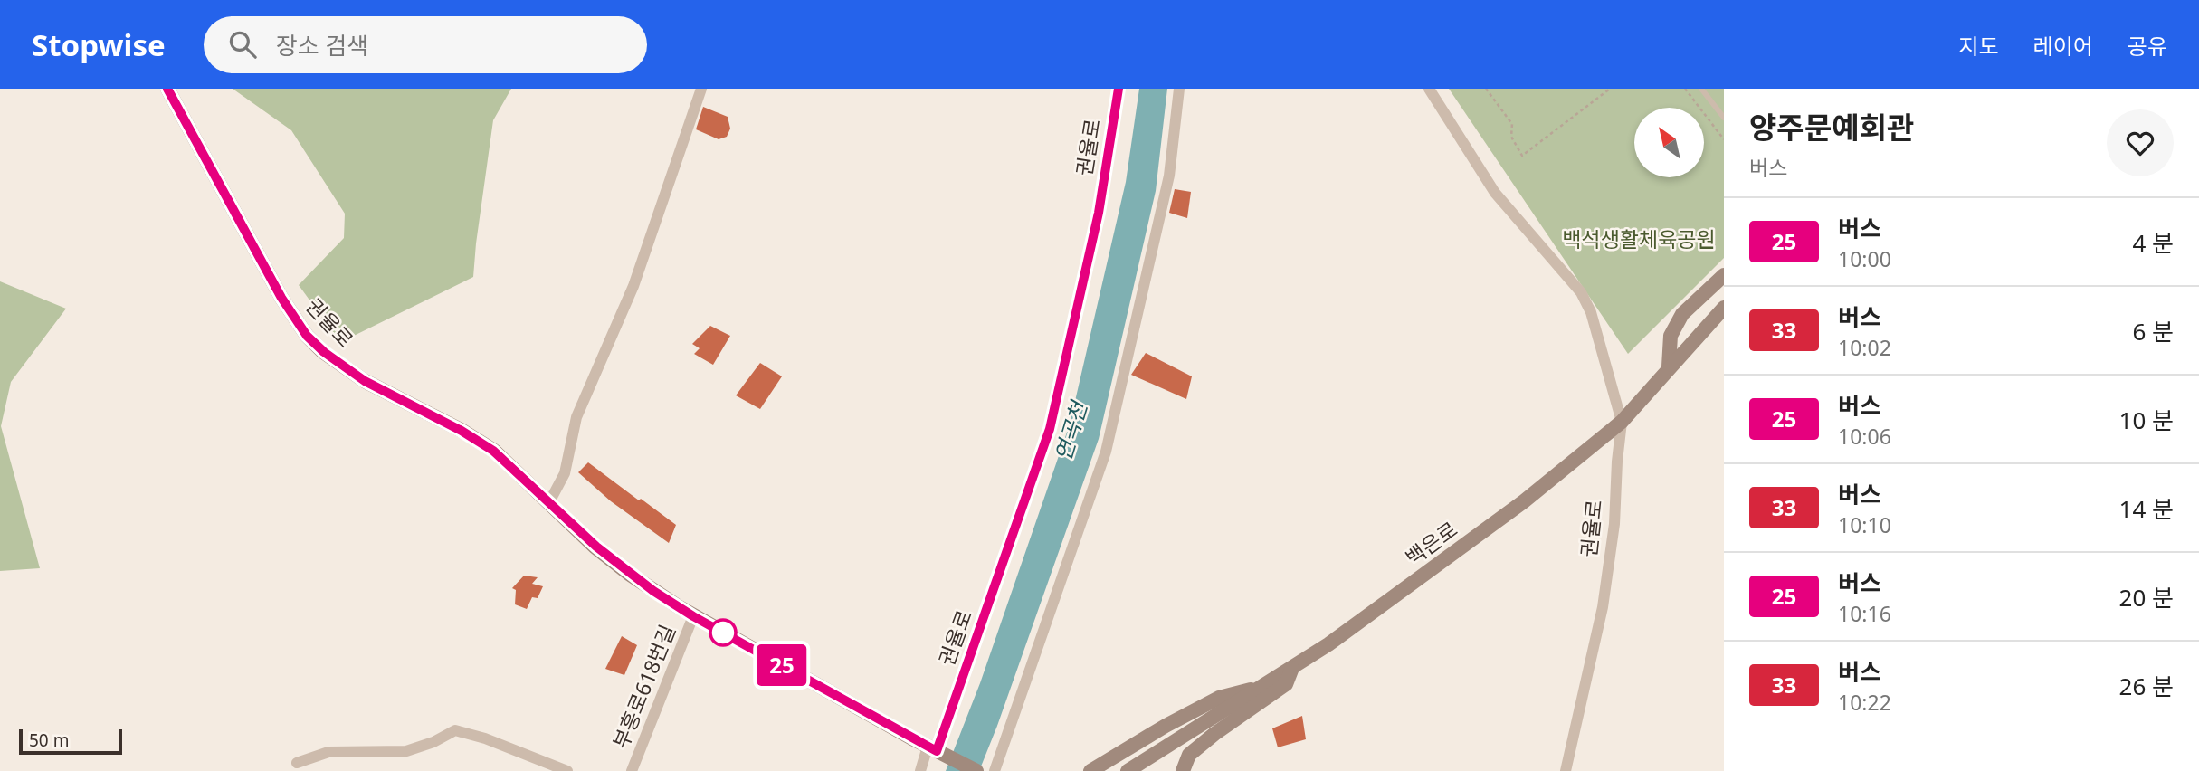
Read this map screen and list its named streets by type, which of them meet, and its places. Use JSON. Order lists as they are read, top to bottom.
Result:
{
  "streets": {
    "main road": ["권율로", "백은로"],
    "street": ["부흥로618번길"]
  },
  "crossings": [
    ["권율로", "백은로"],
    ["권율로", "부흥로618번길"]
  ],
  "water": ["연곡천"],
  "parks": ["백석생활체육공원"],
  "lines": ["bus line 25"],
  "scale_bar": "50 m",
  "north": "top left",
  "page": {
    "header": "Stopwise",
    "search": "장소 검색",
    "nav": ["지도", "레이어", "공유"],
    "on_map": "25",
    "heading": ["양주문예회관", "버스"],
    "list": [
      {
        "mark": "25",
        "name": "버스",
        "note": "10:00",
        "value": "4 분"
      },
      {
        "mark": "33",
        "name": "버스",
        "note": "10:02",
        "value": "6 분"
      },
      {
        "mark": "25",
        "name": "버스",
        "note": "10:06",
        "value": "10 분"
      },
      {
        "mark": "33",
        "name": "버스",
        "note": "10:10",
        "value": "14 분"
      },
      {
        "mark": "25",
        "name": "버스",
        "note": "10:16",
        "value": "20 분"
      },
      {
        "mark": "33",
        "name": "버스",
        "note": "10:22",
        "value": "26 분"
      }
    ],
    "scale": "50 m"
  }
}
